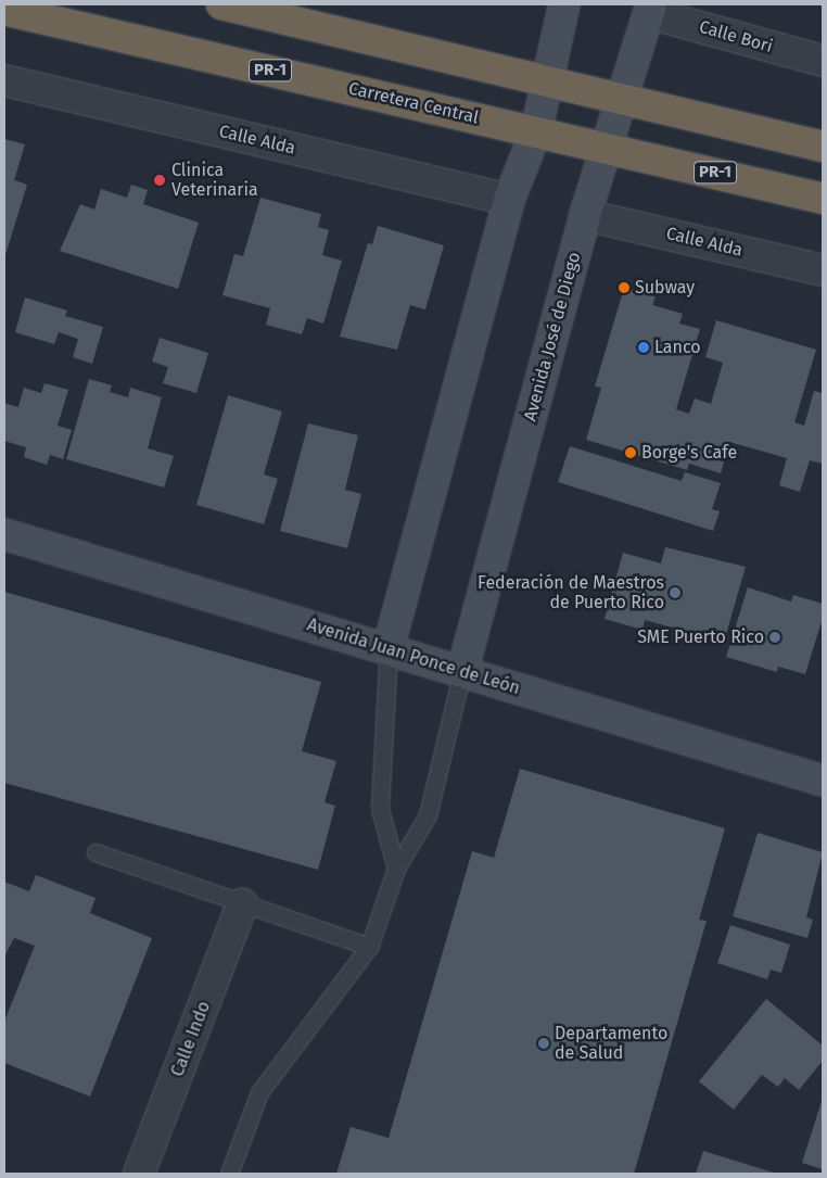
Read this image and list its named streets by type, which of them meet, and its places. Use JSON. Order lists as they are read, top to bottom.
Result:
{
  "streets": {
    "highway": ["PR-1", "Carretera Central"],
    "street": [
      "Calle Bori",
      "Calle Alda",
      "Avenida José de Diego",
      "Avenida Juan Ponce de León",
      "Calle Indo"
    ]
  },
  "crossings": [
    ["Calle Bori", "Avenida José de Diego"],
    ["Carretera Central", "Avenida José de Diego"],
    ["Calle Alda", "Avenida José de Diego"],
    ["Avenida José de Diego", "Avenida Juan Ponce de León"]
  ],
  "places": [
    "Clinica Veterinaria",
    "Subway",
    "Lanco",
    "Borge's Cafe",
    "Federación de Maestros de Puerto Rico",
    "SME Puerto Rico",
    "Departamento de Salud"
  ]
}
